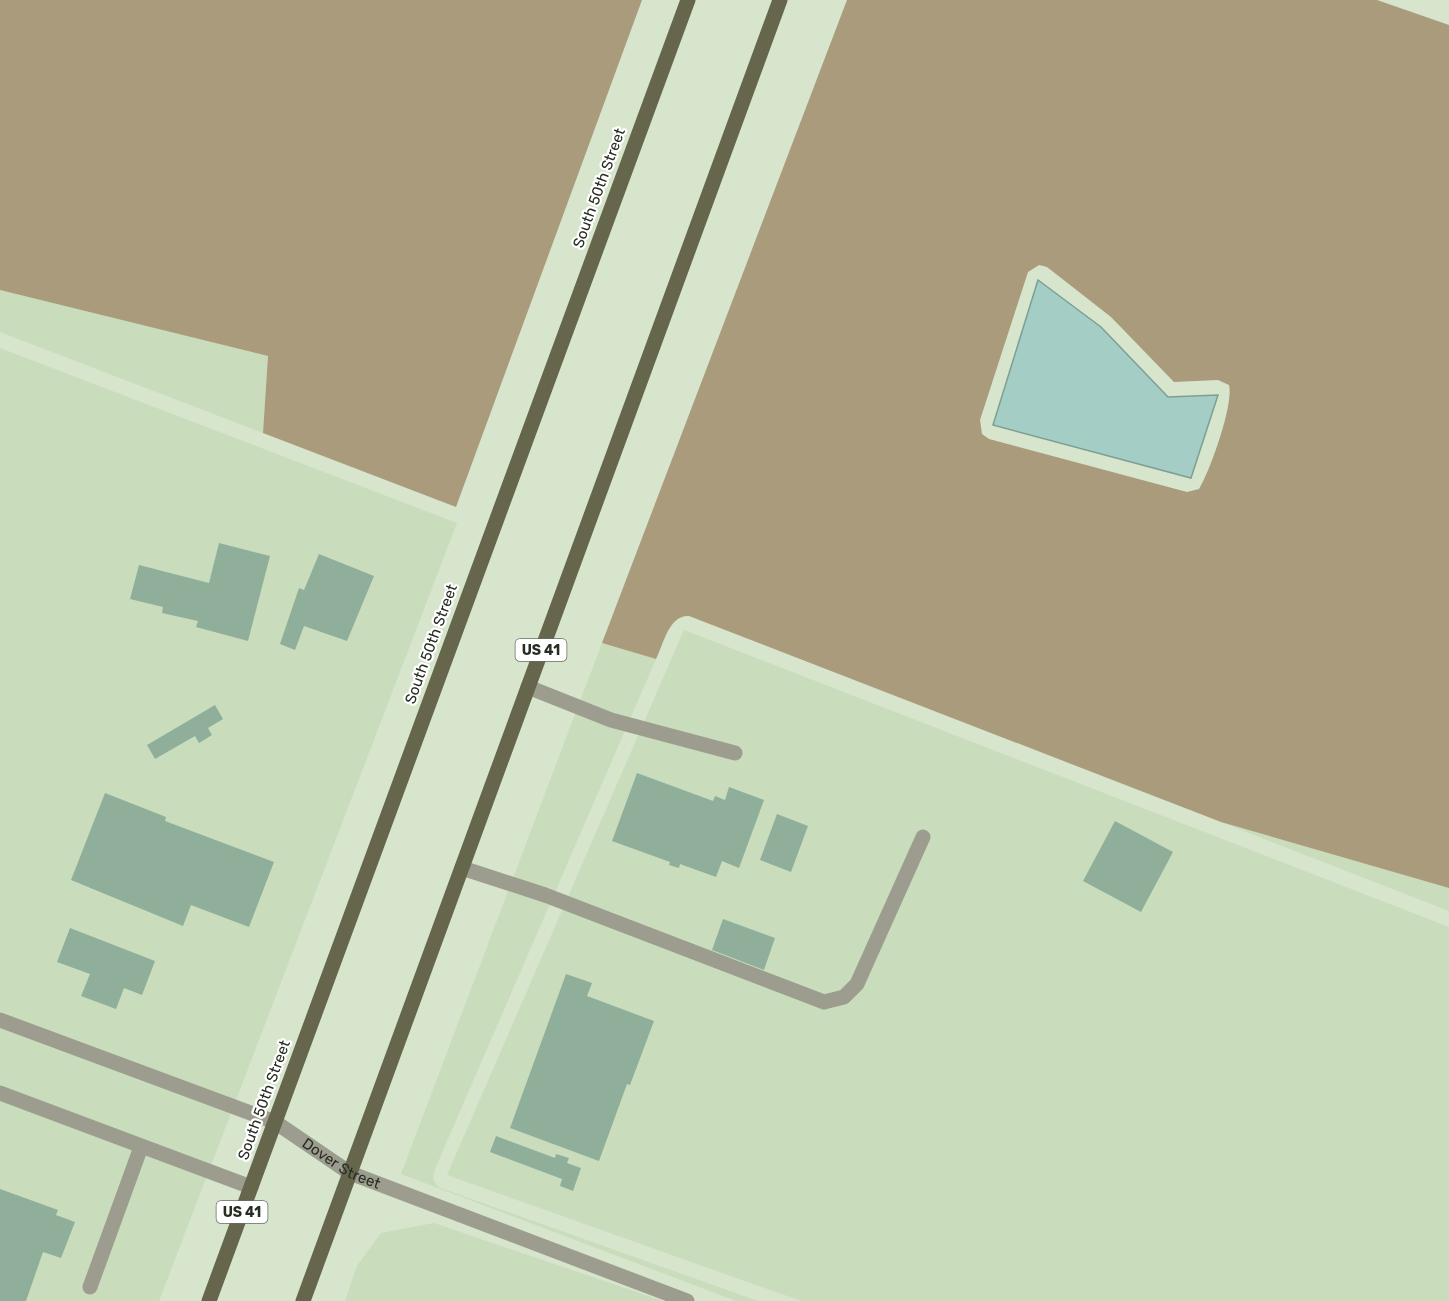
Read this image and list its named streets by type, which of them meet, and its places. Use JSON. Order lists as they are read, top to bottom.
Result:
{
  "streets": {
    "main road": ["South 50th Street", "US 41"],
    "street": ["Dover Street"]
  },
  "crossings": [
    ["South 50th Street", "Dover Street"],
    ["US 41", "Dover Street"]
  ]
}
